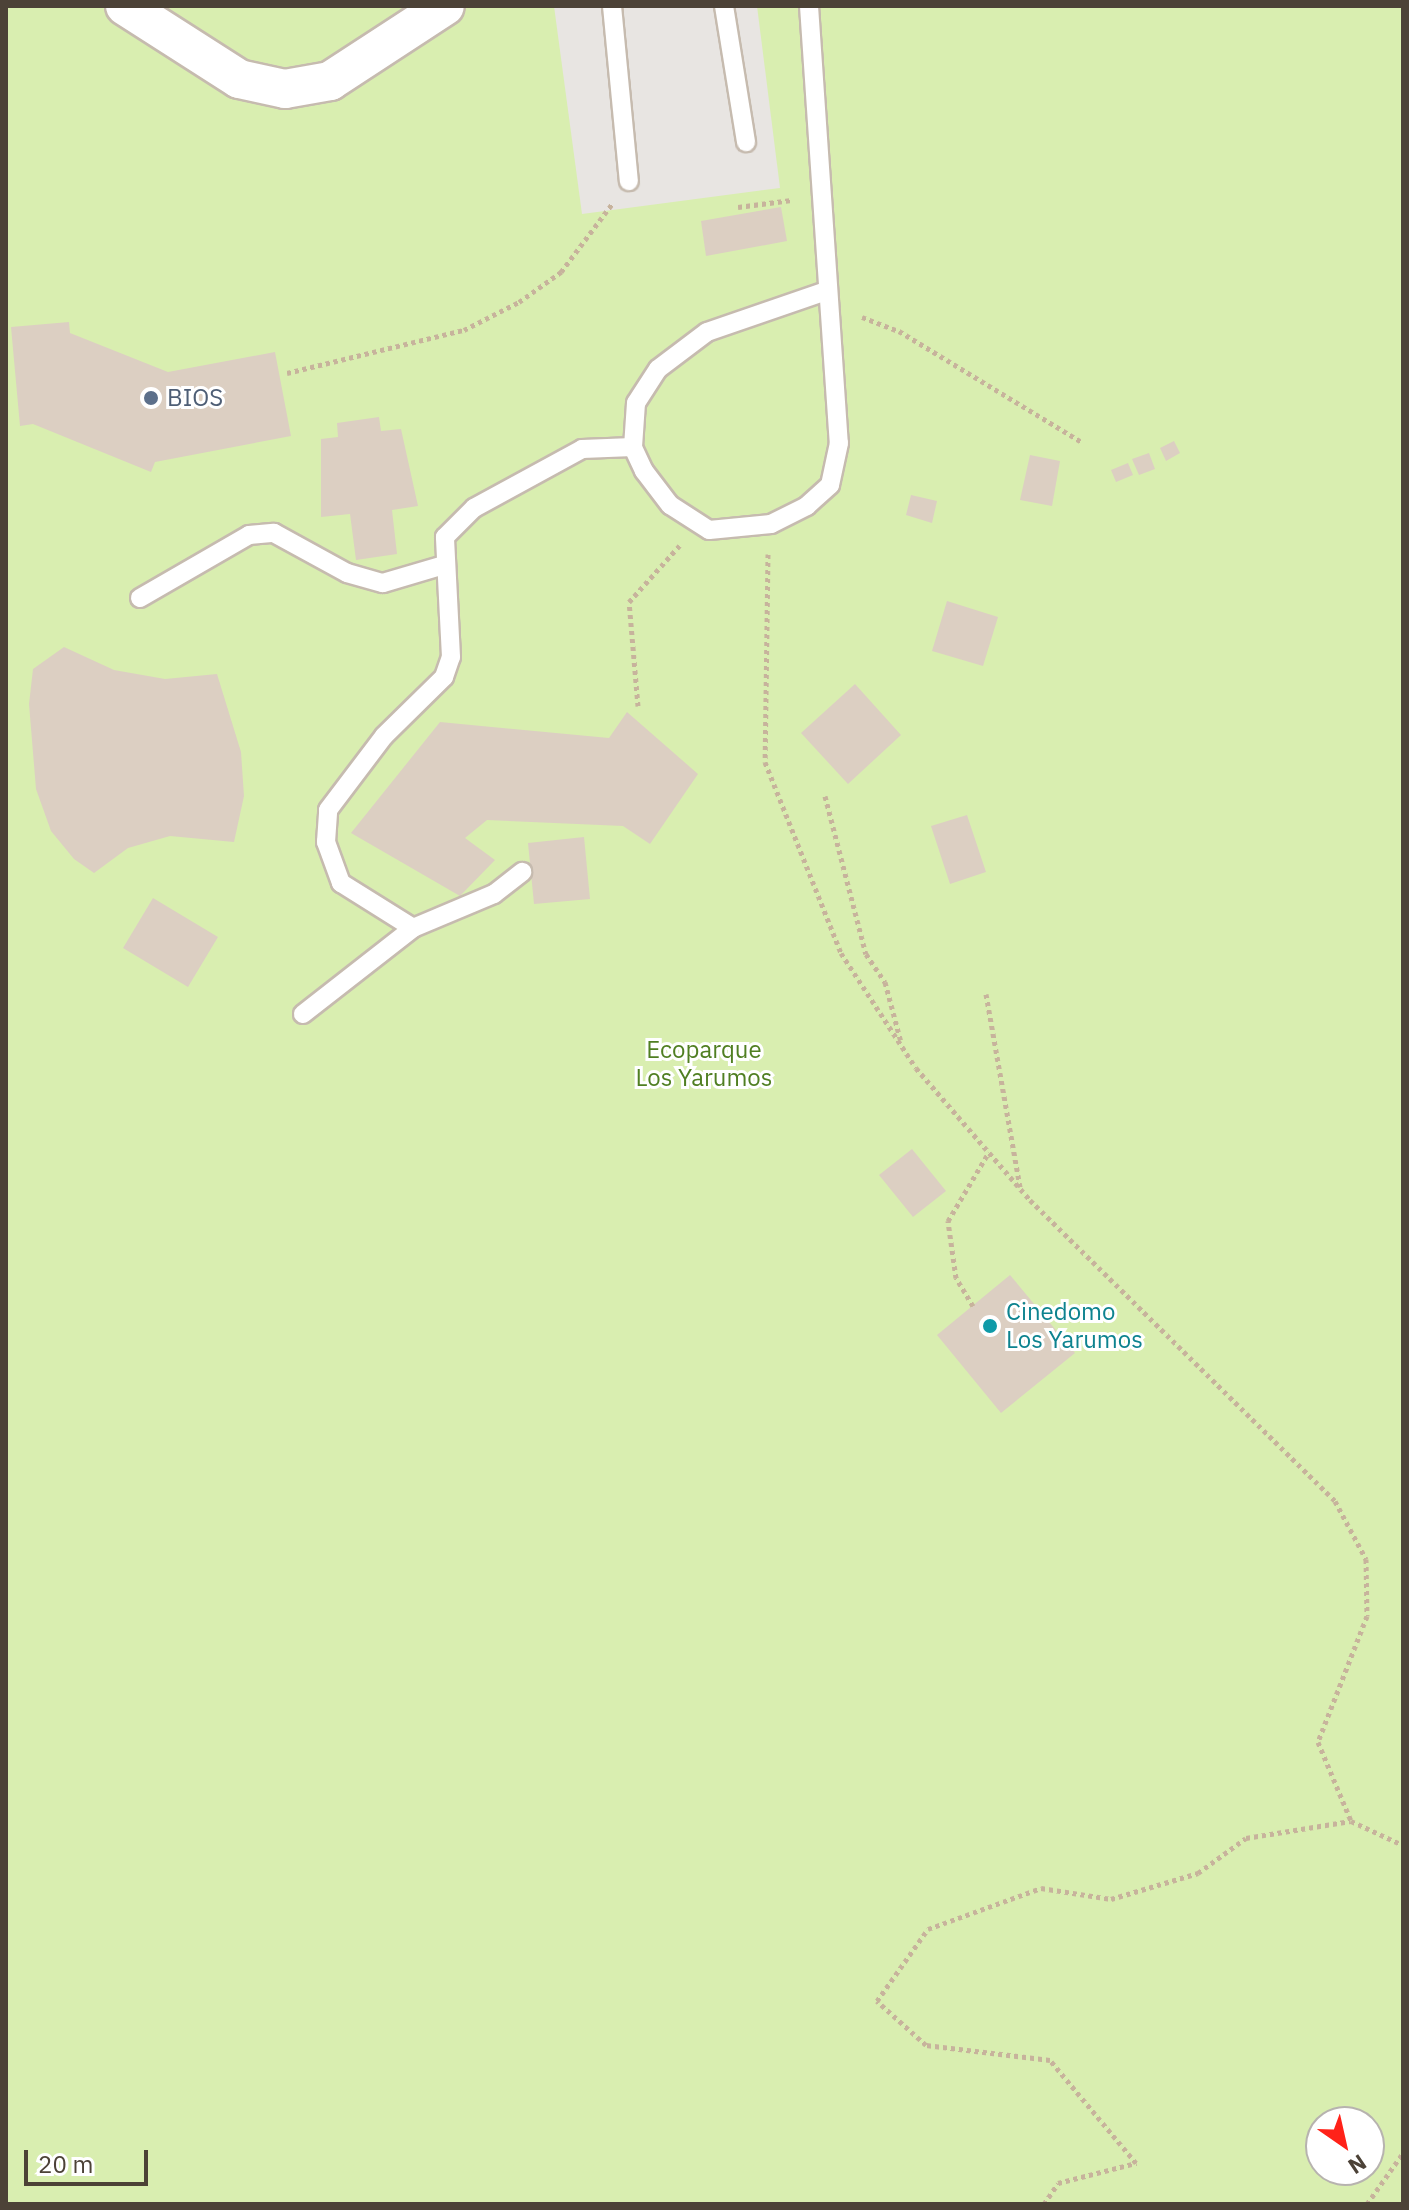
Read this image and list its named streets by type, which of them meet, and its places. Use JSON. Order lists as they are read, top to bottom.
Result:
{
  "parks": ["Ecoparque Los Yarumos"],
  "places": ["BIOS", "Cinedomo Los Yarumos"],
  "scale_bar": "20 m",
  "north": "bottom right"
}
